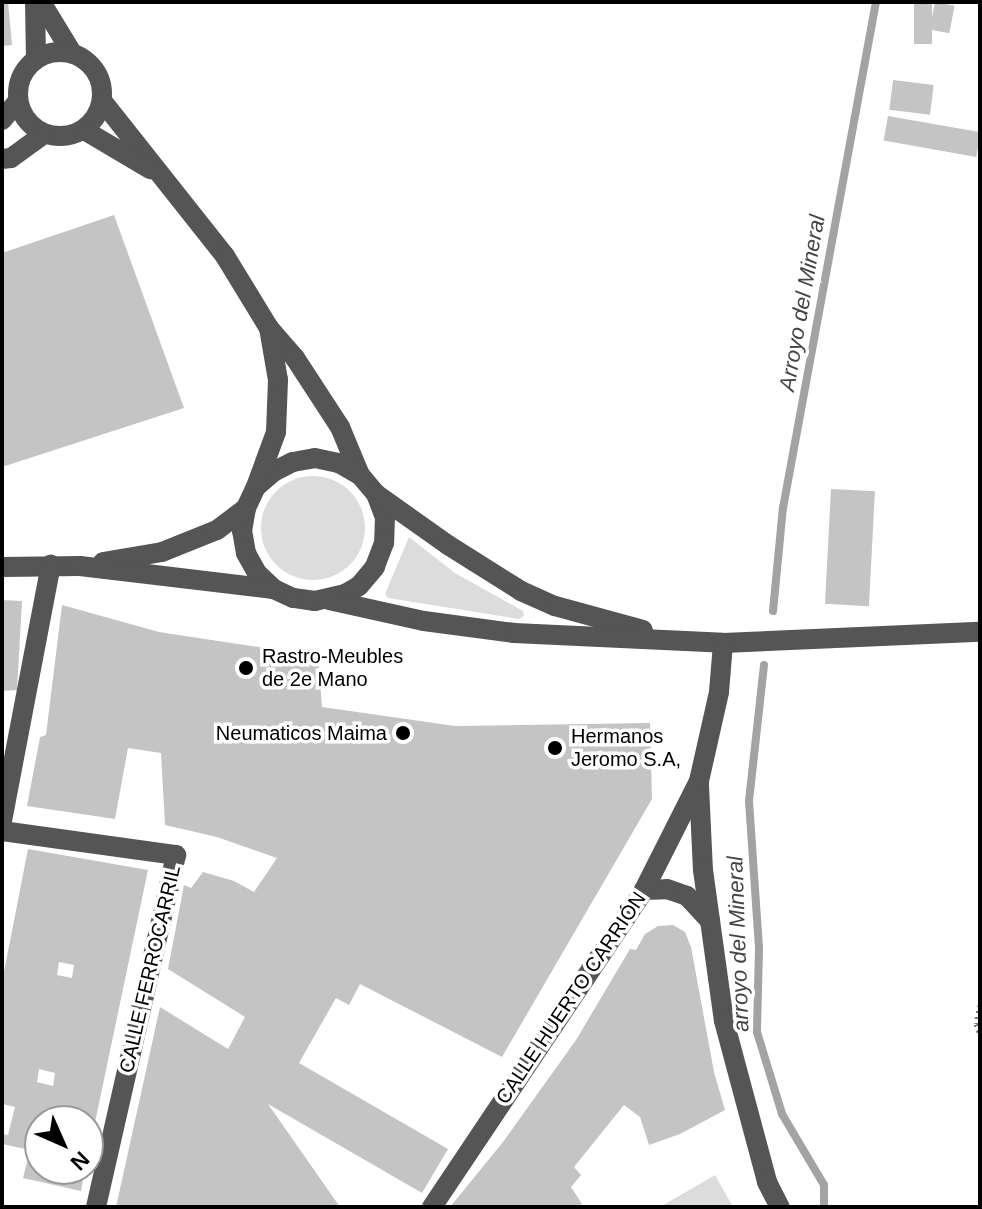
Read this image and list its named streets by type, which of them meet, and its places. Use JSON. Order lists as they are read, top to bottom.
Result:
{
  "streets": {
    "street": ["CALLE FERROCARRIL", "CALLE HUERTO CARRIÓN"]
  },
  "water": ["Arroyo del Mineral", "arroyo del Mineral"],
  "places": ["Rastro-Meubles de 2e Mano", "Neumaticos Maima", "Hermanos Jeromo S.A,"],
  "north": "bottom right"
}
